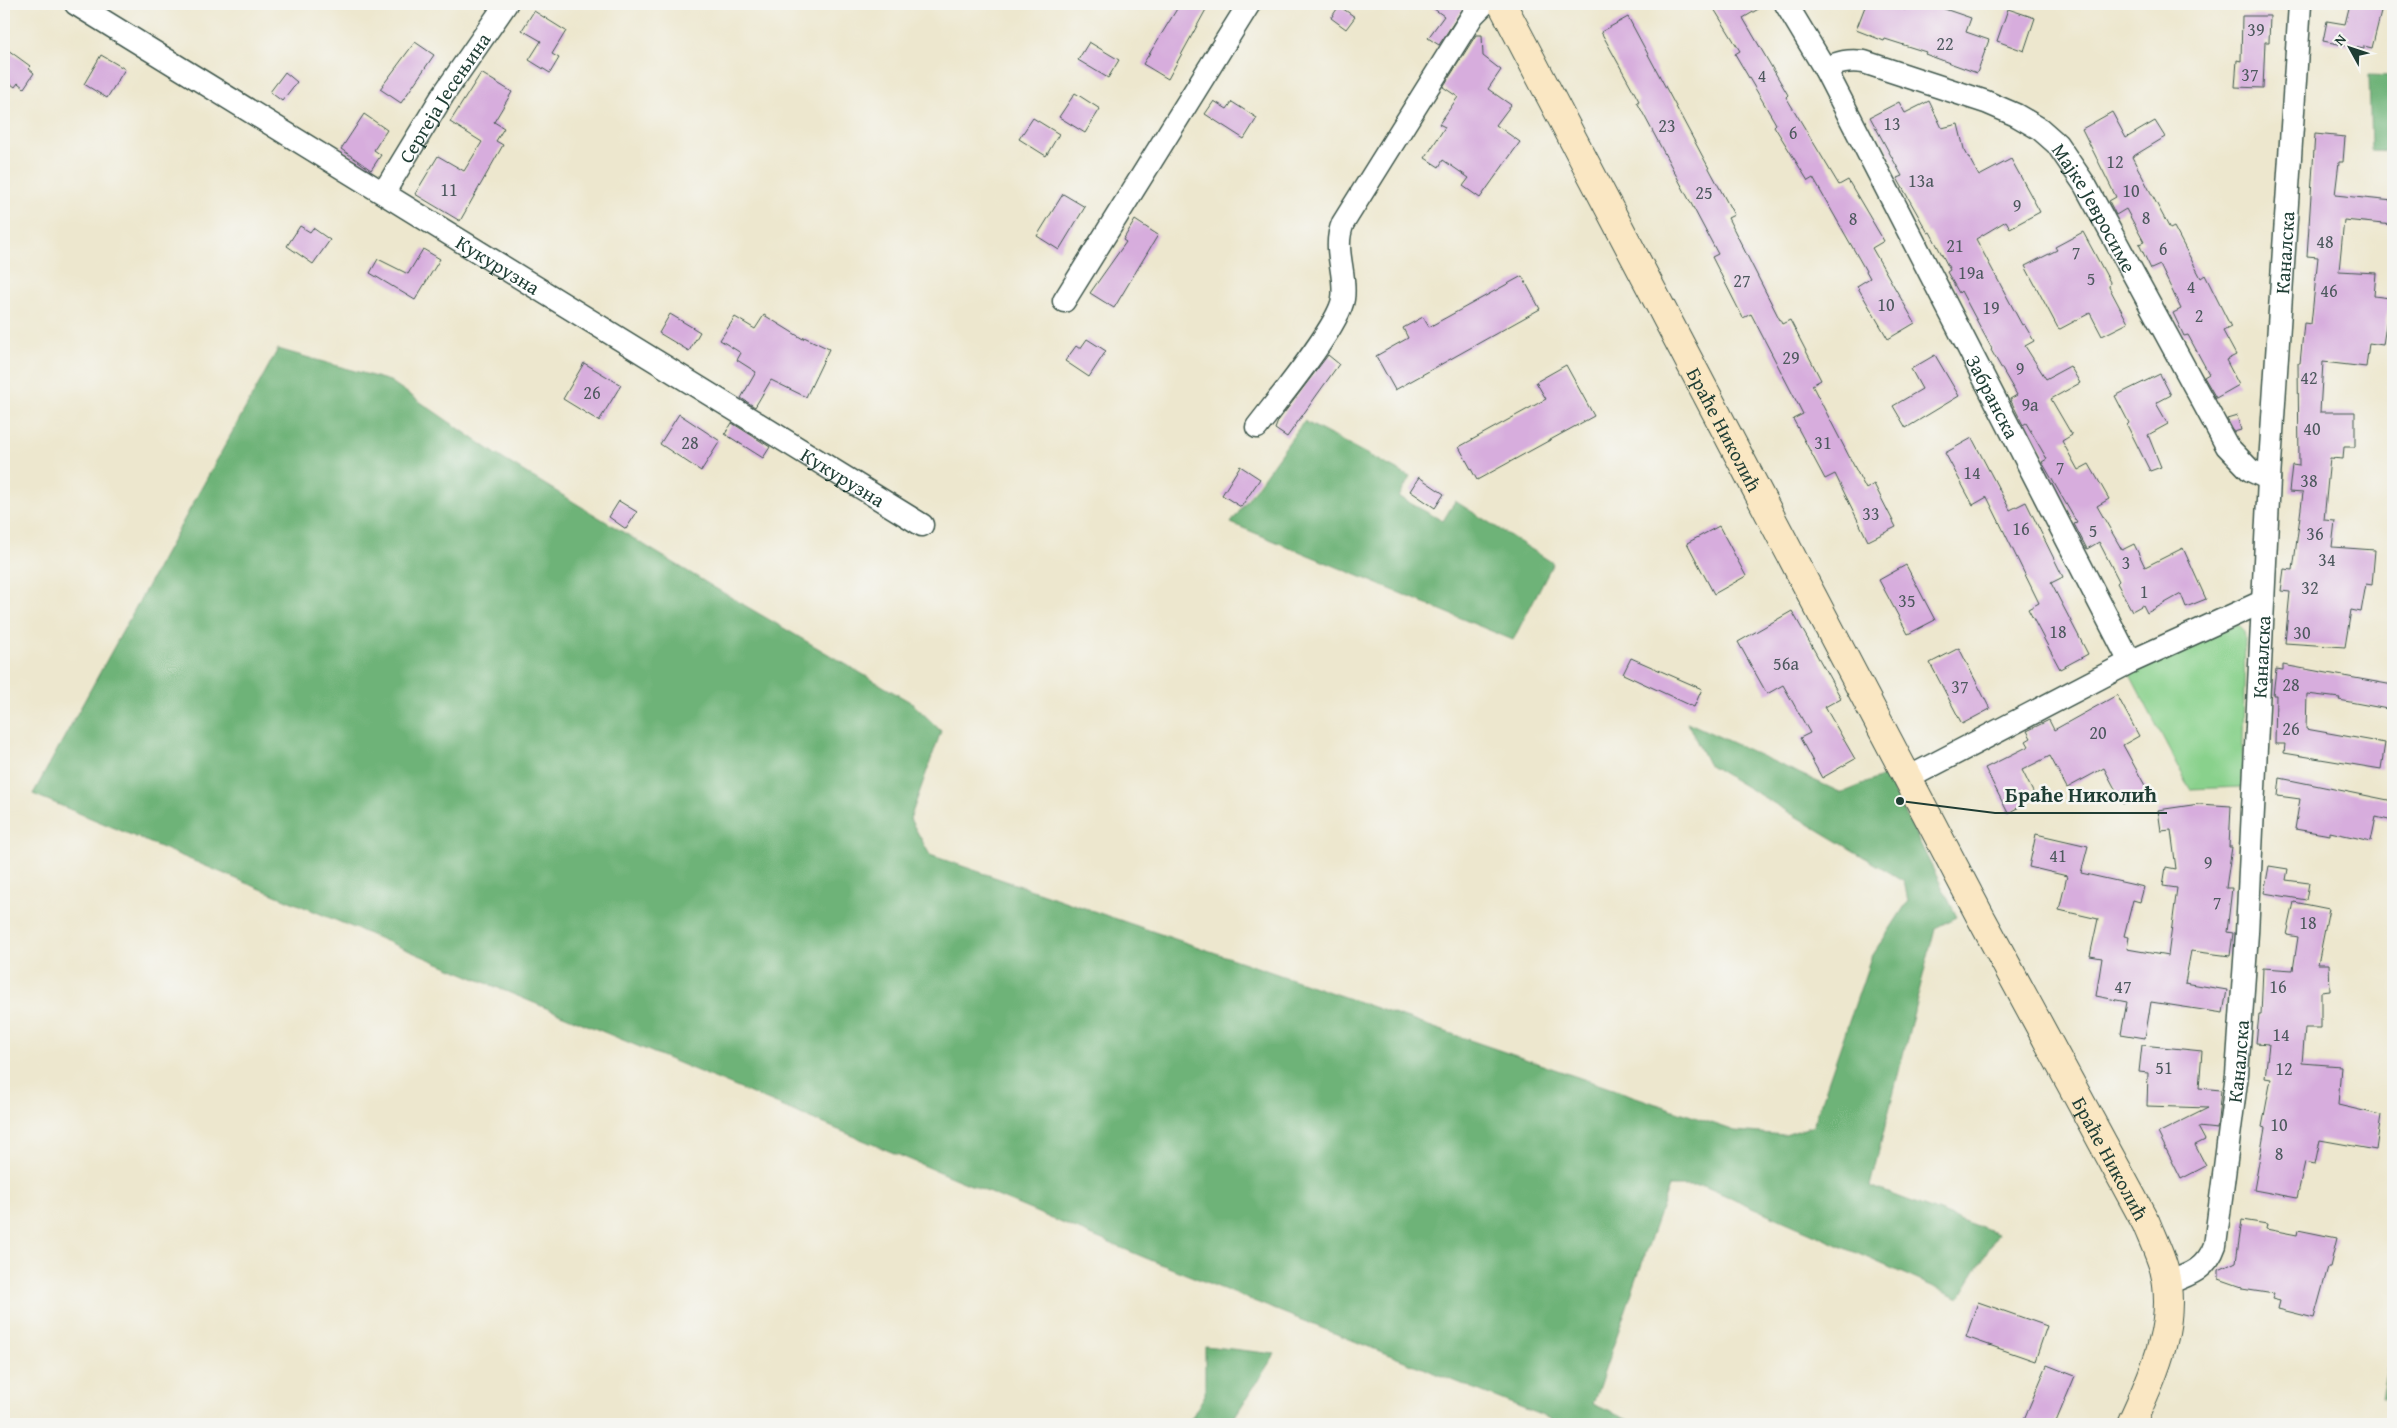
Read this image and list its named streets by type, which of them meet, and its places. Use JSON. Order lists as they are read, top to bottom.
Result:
{
  "streets": {
    "main road": ["Браће Николић"],
    "street": [
      "Сергеја Јесењина",
      "Мајке Јевросиме",
      "Каналска",
      "Кукурузна",
      "Забранска"
    ]
  },
  "crossings": [
    ["Сергеја Јесењина", "Кукурузна"],
    ["Мајке Јевросиме", "Каналска"],
    ["Мајке Јевросиме", "Забранска"],
    ["Каналска", "Браће Николић"]
  ],
  "places": ["Браће Николић"],
  "house_numbers": [
    "39",
    "22",
    "37",
    "4",
    "13",
    "23",
    "6",
    "12",
    "13a",
    "11",
    "10",
    "25",
    "9",
    "8",
    "8",
    "48",
    "21",
    "6",
    "7",
    "19a",
    "5",
    "27",
    "4",
    "46",
    "10",
    "19",
    "2",
    "29",
    "9",
    "42",
    "26",
    "9a",
    "40",
    "28",
    "31",
    "7",
    "14",
    "38",
    "33",
    "16",
    "5",
    "36",
    "34",
    "3",
    "32",
    "1",
    "35",
    "18",
    "30",
    "56a",
    "28",
    "37",
    "26",
    "20",
    "41",
    "9",
    "7",
    "18",
    "47",
    "16",
    "14",
    "51",
    "12",
    "10",
    "8"
  ],
  "north": "top left"
}
